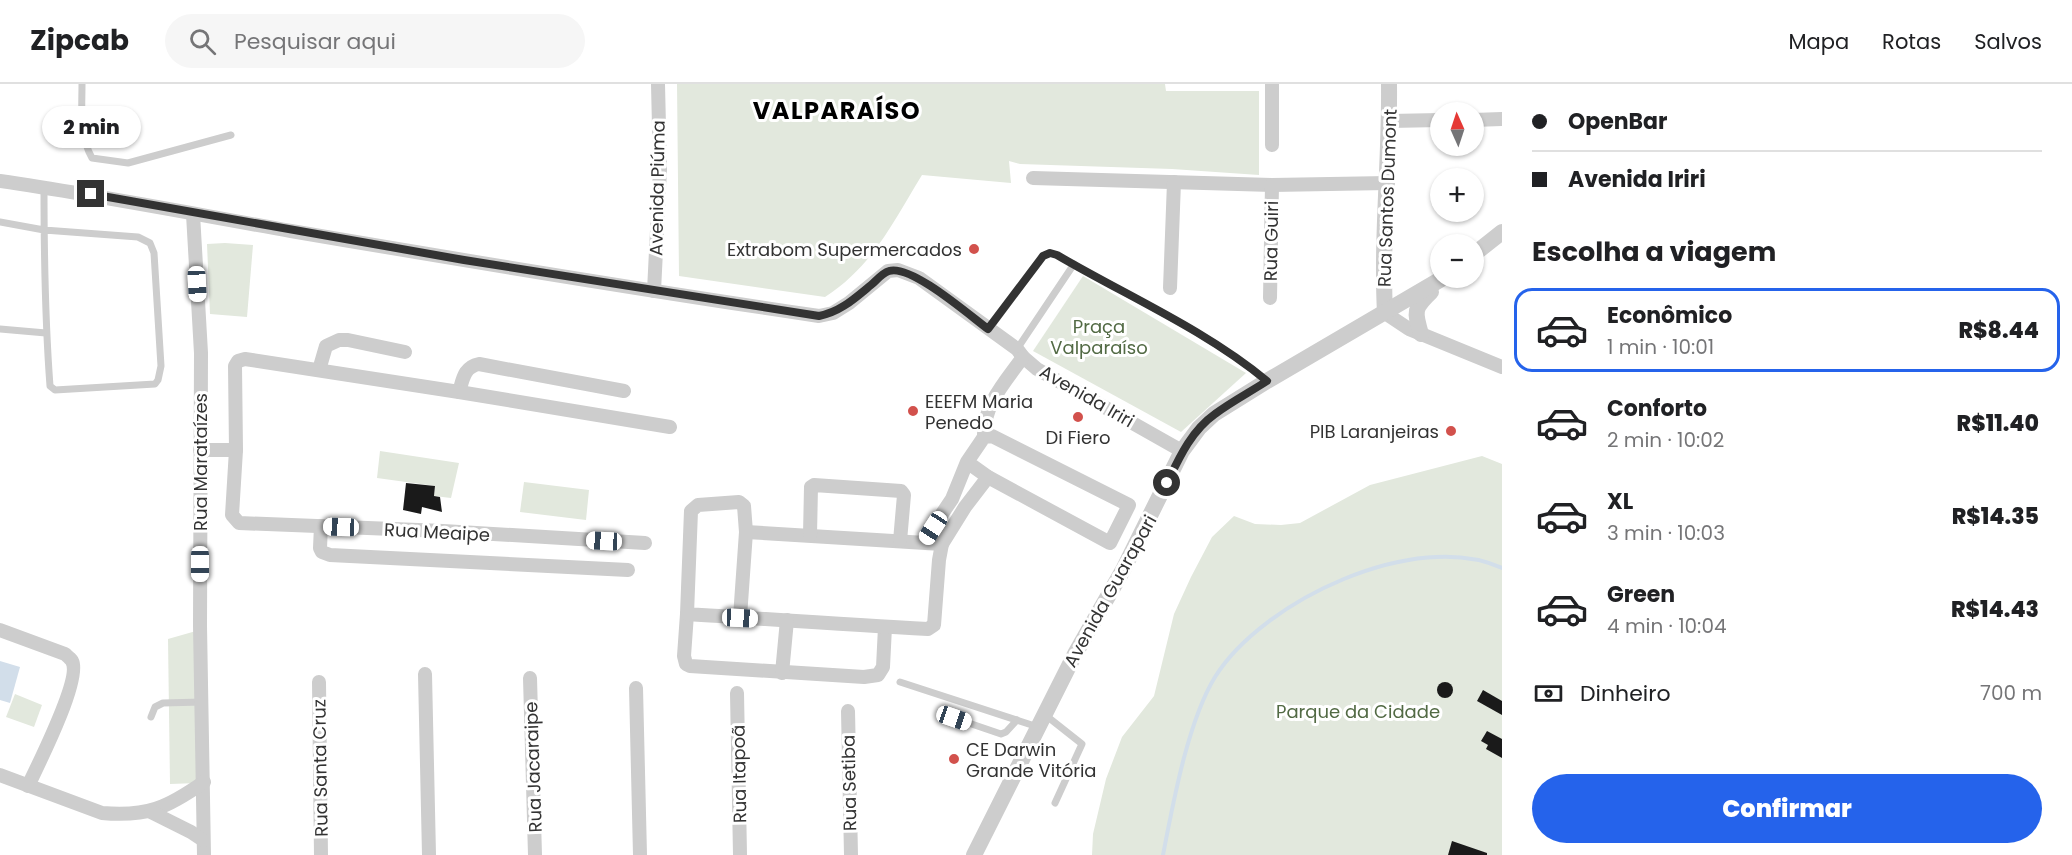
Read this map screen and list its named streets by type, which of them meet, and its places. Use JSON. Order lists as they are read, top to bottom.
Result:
{
  "streets": {
    "street": [
      "Avenida Piúma",
      "Rua Santos Dumont",
      "Rua Guiri",
      "Avenida Iriri",
      "Rua Marataízes",
      "Rua Meaipe",
      "Avenida Guarapari",
      "Rua Jacaraipe",
      "Rua Santa Cruz",
      "Rua Itapoã",
      "Rua Setiba"
    ]
  },
  "crossings": [
    ["Avenida Piúma", "Avenida Iriri"],
    ["Rua Santos Dumont", "Avenida Guarapari"],
    ["Avenida Iriri", "Rua Marataízes"],
    ["Avenida Iriri", "Avenida Guarapari"]
  ],
  "districts": ["VALPARAÍSO"],
  "parks": ["Praça Valparaíso", "Parque da Cidade"],
  "places": [
    "Extrabom Supermercados",
    "EEEFM Maria Penedo",
    "Di Fiero",
    "PIB Laranjeiras",
    "CE Darwin Grande Vitória"
  ],
  "north": "top",
  "page": {
    "header": "Zipcab",
    "search": "Pesquisar aqui",
    "nav": ["Mapa", "Rotas", "Salvos"],
    "banner": ["OpenBar", "Avenida Iriri"],
    "map_buttons": ["+", "−"],
    "bubble": "2 min",
    "heading": "Escolha a viagem",
    "list": [
      {
        "name": "Econômico",
        "note": "1 min · 10:01",
        "value": "R$8.44"
      },
      {
        "name": "Conforto",
        "note": "2 min · 10:02",
        "value": "R$11.40"
      },
      {
        "name": "XL",
        "note": "3 min · 10:03",
        "value": "R$14.35"
      },
      {
        "name": "Green",
        "note": "4 min · 10:04",
        "value": "R$14.43"
      }
    ],
    "pay": ["Dinheiro", "700 m"],
    "buttons": "Confirmar"
  }
}
